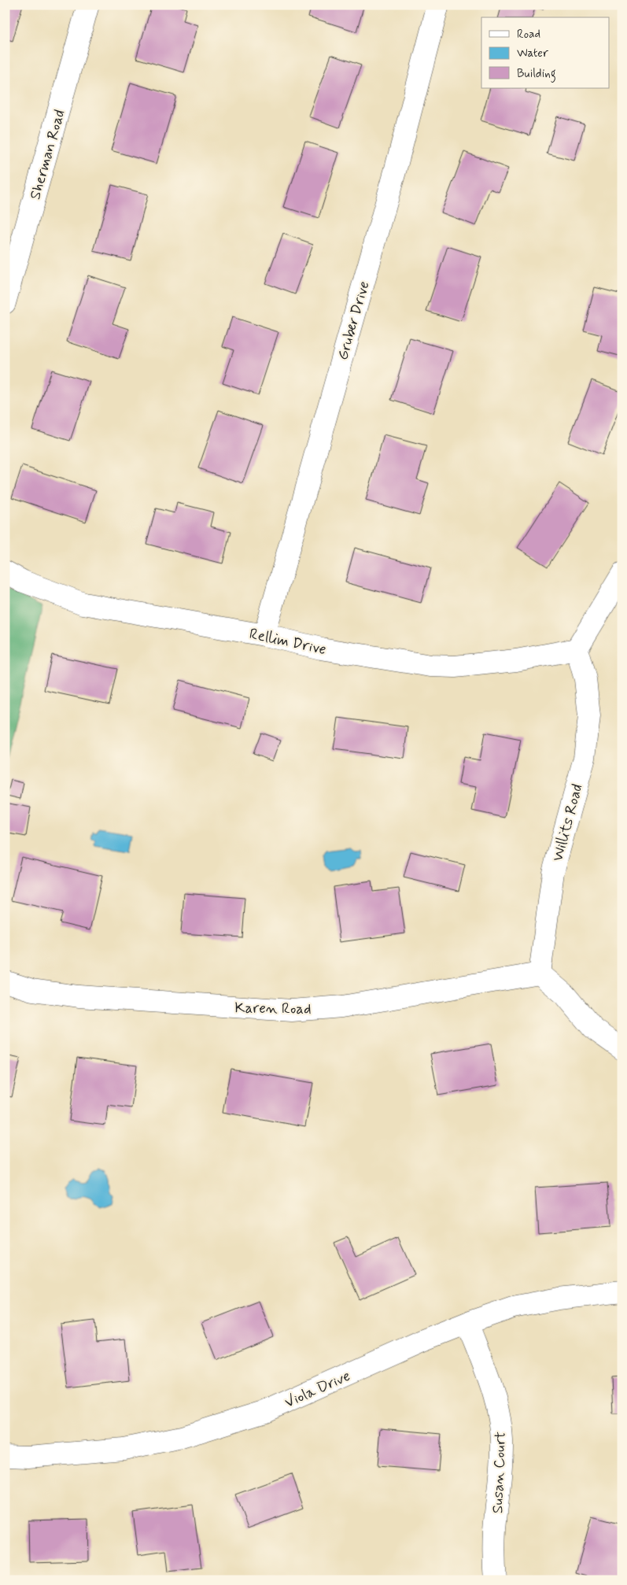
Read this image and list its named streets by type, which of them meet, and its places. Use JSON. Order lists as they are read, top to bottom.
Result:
{
  "streets": {
    "street": [
      "Sherman Road",
      "Gruber Drive",
      "Rellim Drive",
      "Willits Road",
      "Karen Road",
      "Viola Drive",
      "Susan Court"
    ]
  },
  "crossings": [
    ["Gruber Drive", "Rellim Drive"],
    ["Rellim Drive", "Willits Road"],
    ["Willits Road", "Karen Road"],
    ["Viola Drive", "Susan Court"]
  ],
  "legend": ["Road", "Water", "Building"]
}
